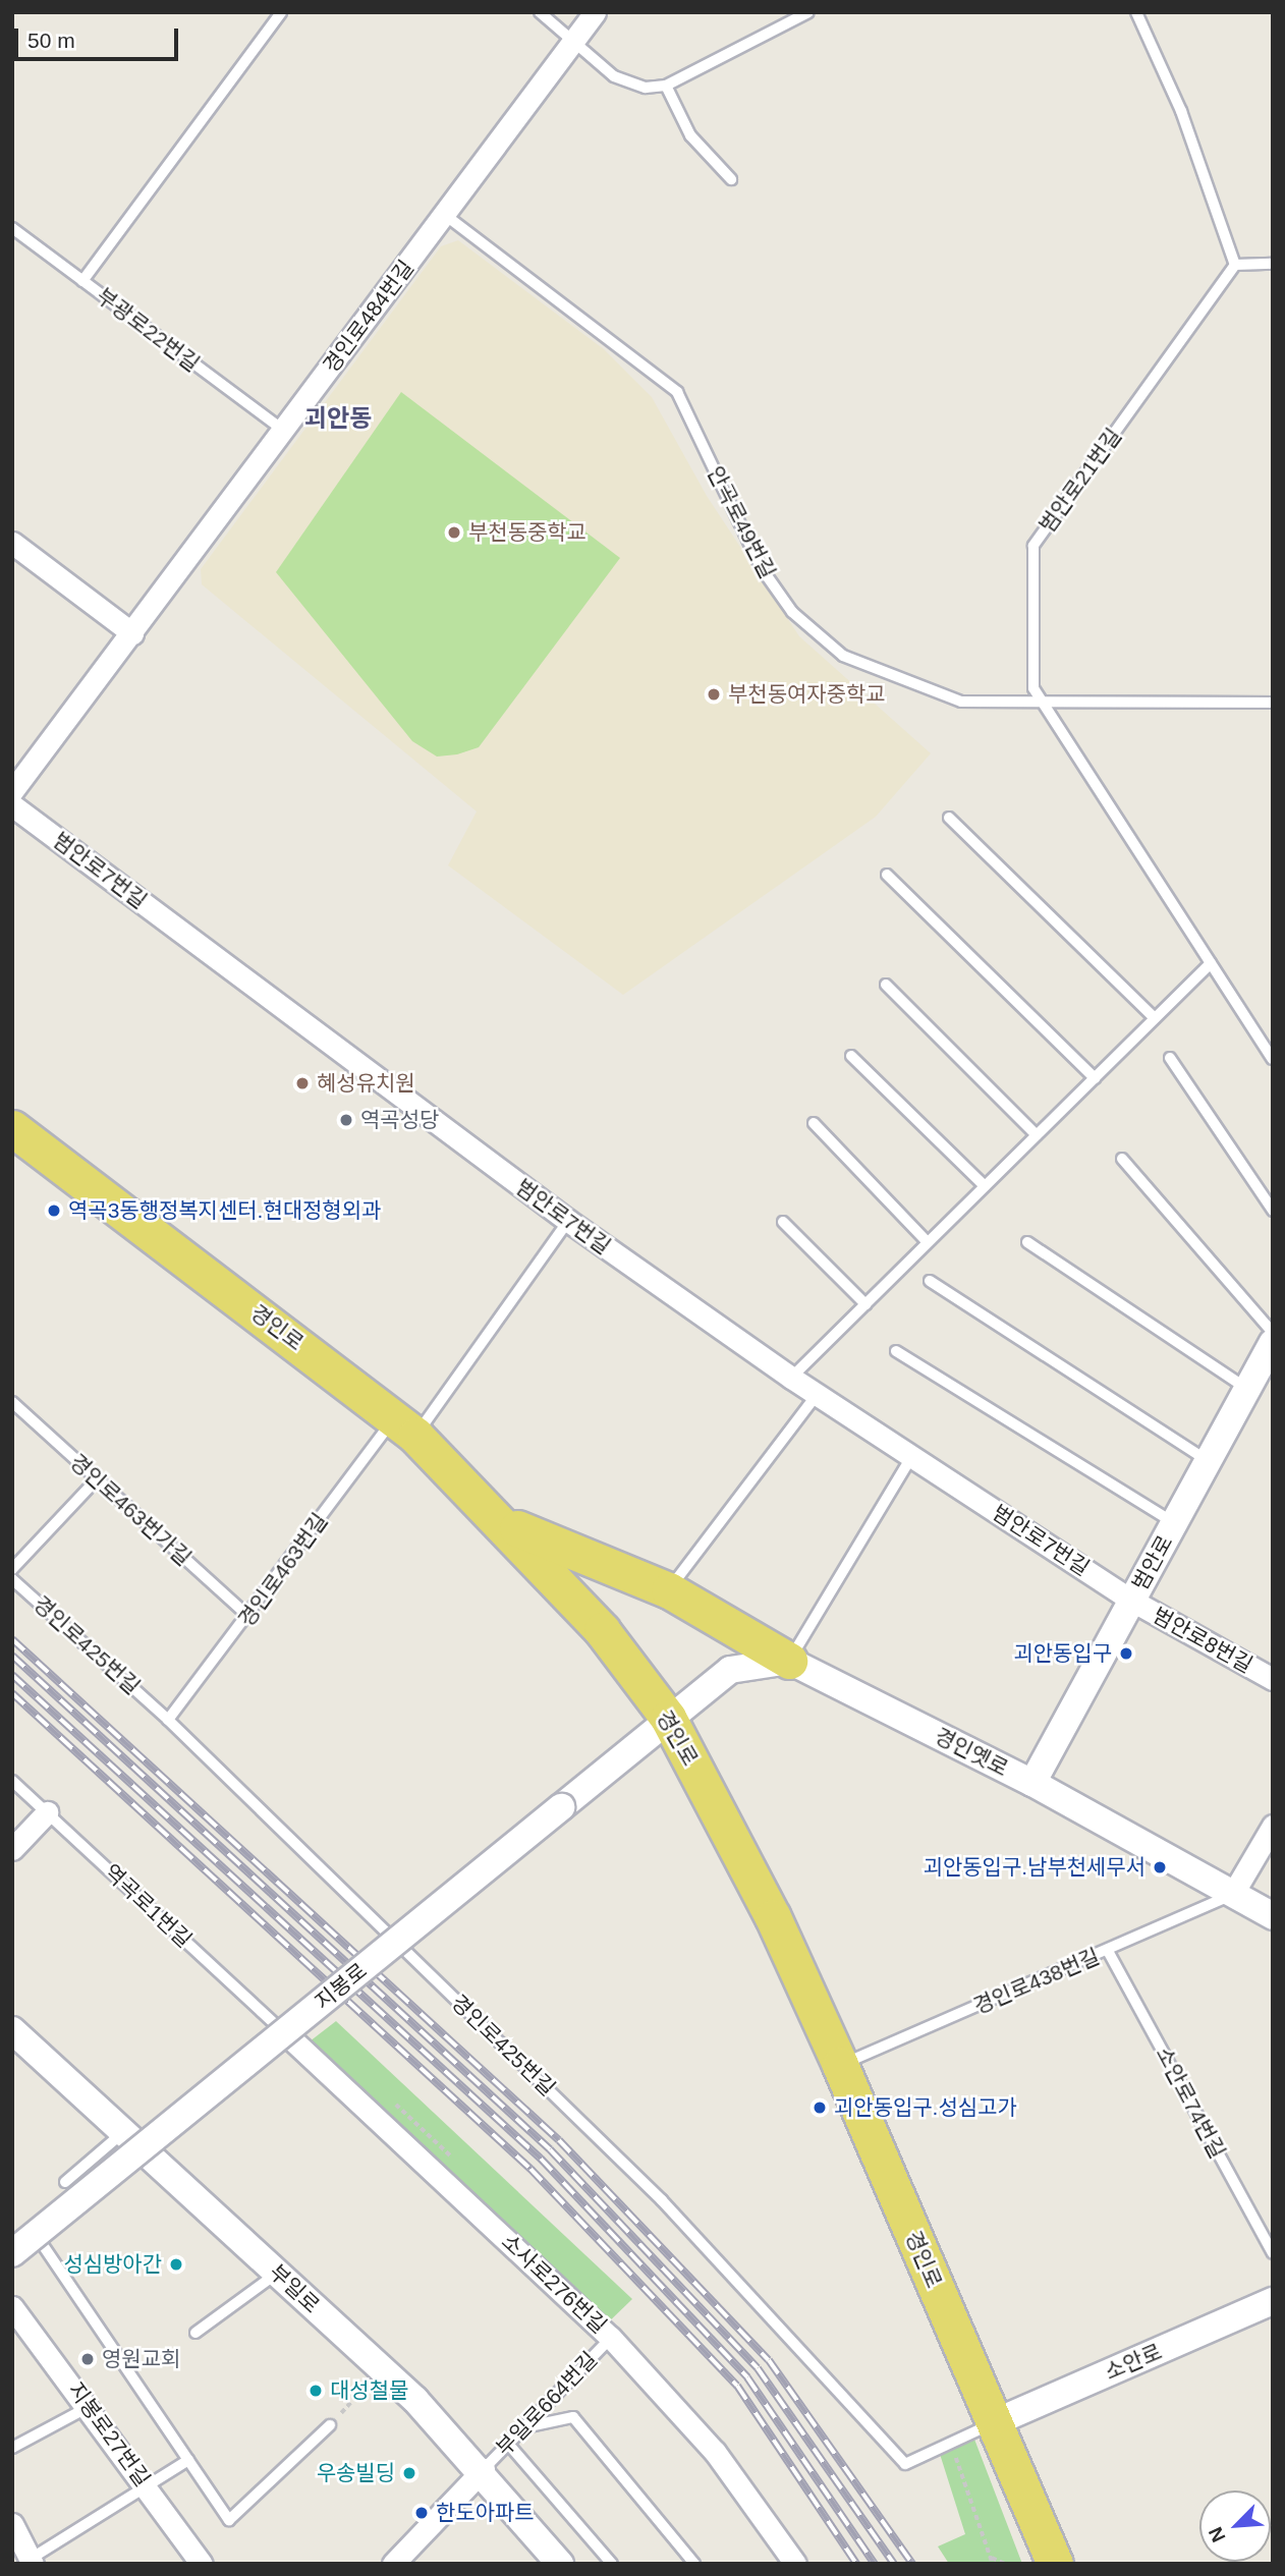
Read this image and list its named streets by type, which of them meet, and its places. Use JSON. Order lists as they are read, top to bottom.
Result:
{
  "streets": {
    "main road": ["경인로"],
    "street": [
      "경인로484번길",
      "범안로7번길",
      "범안로",
      "범안로8번길",
      "경인옛로",
      "지봉로",
      "소사로276번길",
      "부일로",
      "소안로",
      "지봉로27번길"
    ],
    "lane": [
      "부광로22번길",
      "범안로21번길",
      "안곡로49번길",
      "경인로463번가길",
      "경인로463번길",
      "경인로425번길",
      "역곡로1번길",
      "경인로438번길",
      "소안로74번길",
      "부일로664번길"
    ]
  },
  "crossings": [
    ["경인로484번길", "부광로22번길"],
    ["경인로484번길", "안곡로49번길"],
    ["범안로21번길", "안곡로49번길"],
    ["범안로7번길", "범안로"],
    ["범안로7번길", "경인로463번길"],
    ["범안로7번길", "범안로8번길"],
    ["경인로", "경인로463번길"],
    ["경인로", "경인로425번길"],
    ["경인로", "경인로438번길"],
    ["경인로", "지봉로"],
    ["경인로", "소안로"],
    ["경인로463번가길", "경인로463번길"],
    ["범안로", "범안로8번길"],
    ["범안로", "경인옛로"],
    ["경인로463번길", "경인로425번길"],
    ["경인로425번길", "소안로"],
    ["경인옛로", "경인로438번길"],
    ["역곡로1번길", "소사로276번길"],
    ["경인로438번길", "소안로74번길"],
    ["소사로276번길", "부일로664번길"],
    ["부일로", "부일로664번길"]
  ],
  "districts": ["괴안동"],
  "places": [
    "부천동중학교",
    "부천동여자중학교",
    "혜성유치원",
    "역곡성당",
    "역곡3동행정복지센터.현대정형외과",
    "괴안동입구",
    "괴안동입구.남부천세무서",
    "괴안동입구.성심고가",
    "성심방아간",
    "영원교회",
    "대성철물",
    "우송빌딩",
    "한도아파트"
  ],
  "scale_bar": "50 m",
  "north": "bottom left"
}
